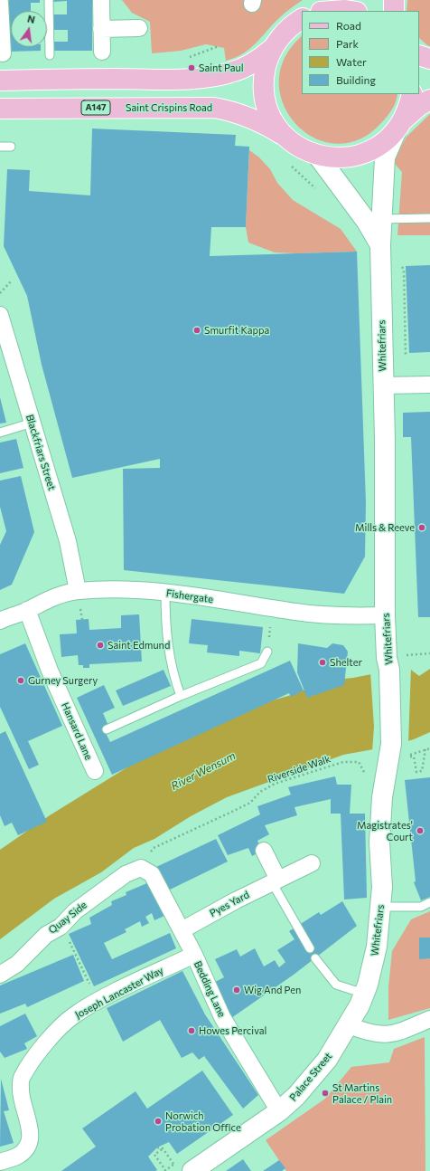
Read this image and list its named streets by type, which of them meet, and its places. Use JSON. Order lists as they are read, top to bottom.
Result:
{
  "streets": {
    "main road": ["A147", "Saint Crispins Road"],
    "street": [
      "Whitefriars",
      "Blackfriars Street",
      "Fishergate",
      "Hansard Lane",
      "Pyes Yard",
      "Quay Side",
      "Bedding Lane",
      "Joseph Lancaster Way",
      "Palace Street"
    ],
    "path": ["Riverside Walk"]
  },
  "crossings": [
    ["A147", "Saint Crispins Road"],
    ["A147", "Whitefriars"],
    ["Whitefriars", "Fishergate"],
    ["Whitefriars", "Palace Street"],
    ["Blackfriars Street", "Fishergate"],
    ["Fishergate", "Hansard Lane"],
    ["Riverside Walk", "Quay Side"],
    ["Riverside Walk", "Bedding Lane"],
    ["Pyes Yard", "Bedding Lane"],
    ["Quay Side", "Bedding Lane"],
    ["Bedding Lane", "Joseph Lancaster Way"],
    ["Bedding Lane", "Palace Street"]
  ],
  "water": ["River Wensum"],
  "places": [
    "Saint Paul",
    "Smurfit Kappa",
    "Mills & Reeve",
    "Saint Edmund",
    "Shelter",
    "Gurney Surgery",
    "Magistrates' Court",
    "Wig And Pen",
    "Howes Percival",
    "St Martins Palace / Plain",
    "Norwich Probation Office"
  ],
  "legend": [
    "Road",
    "Park",
    "Water",
    "Building"
  ],
  "north": "top"
}
